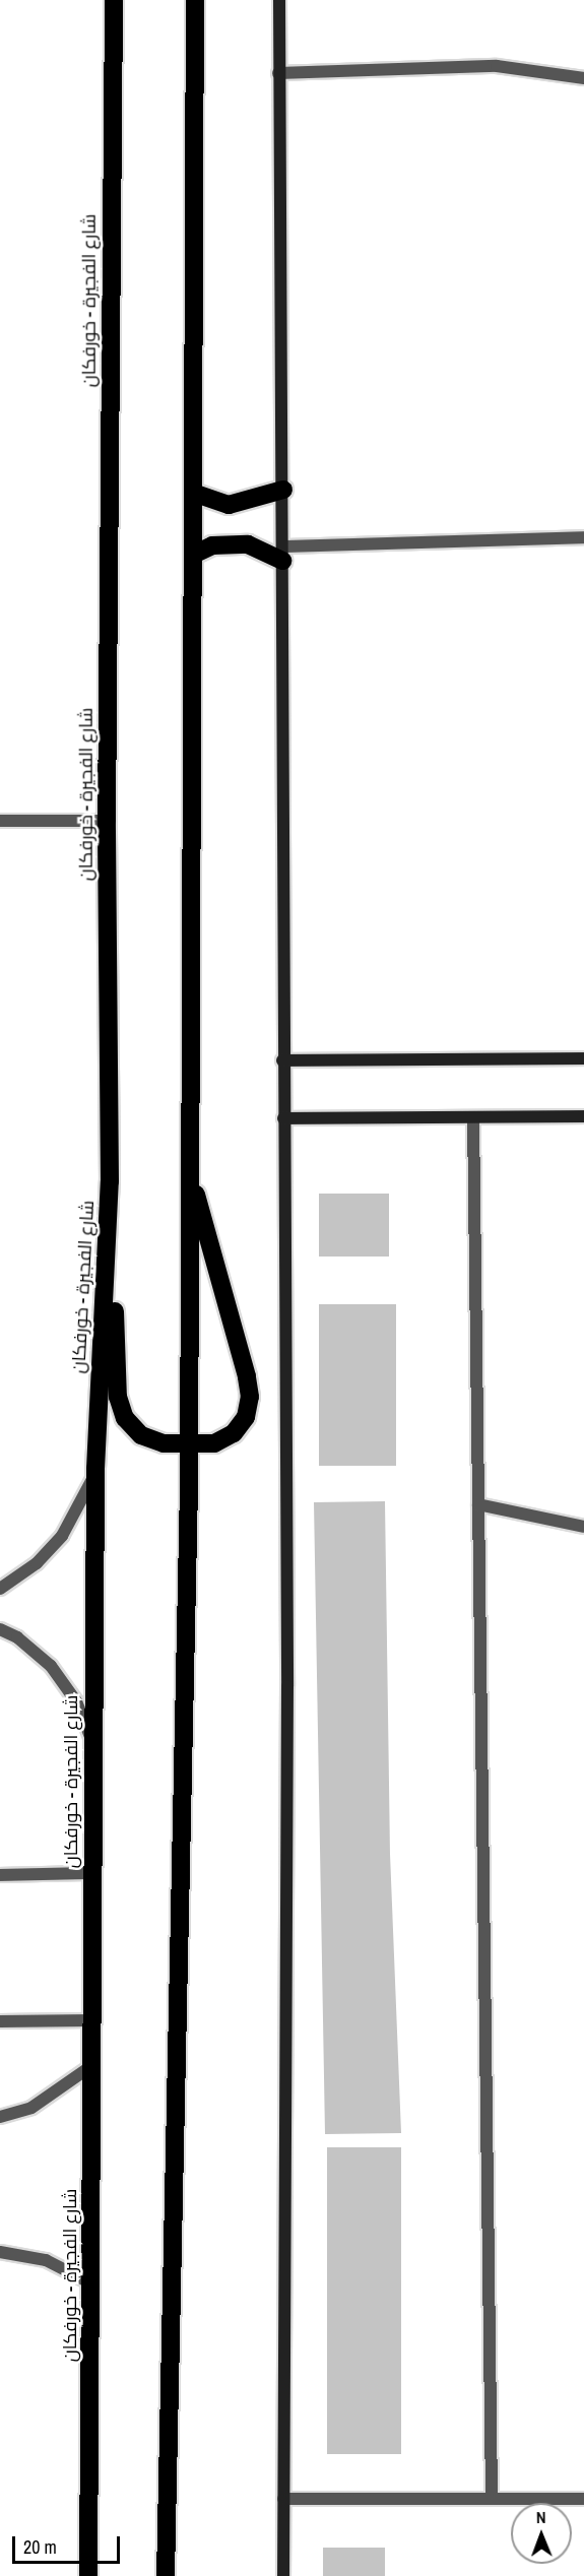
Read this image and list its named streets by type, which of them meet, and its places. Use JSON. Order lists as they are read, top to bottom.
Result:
{
  "streets": {
    "highway": ["شارع الفجيرة - خورفكان"]
  },
  "scale_bar": "20 m",
  "north": "top"
}
